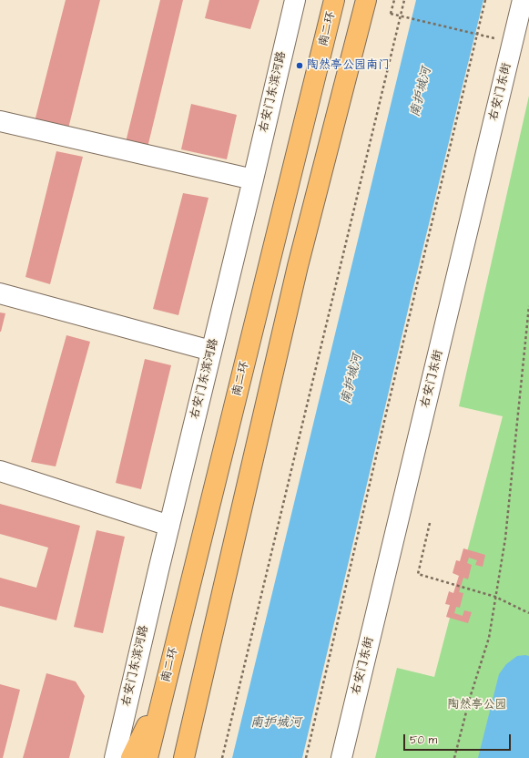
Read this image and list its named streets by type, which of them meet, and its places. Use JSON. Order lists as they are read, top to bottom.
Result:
{
  "streets": {
    "highway": ["南二环"],
    "street": ["右安门东滨河路", "右安门东街"]
  },
  "water": ["南护城河"],
  "parks": ["陶然亭公园"],
  "places": ["陶然亭公园南门"],
  "scale_bar": "50 m"
}
